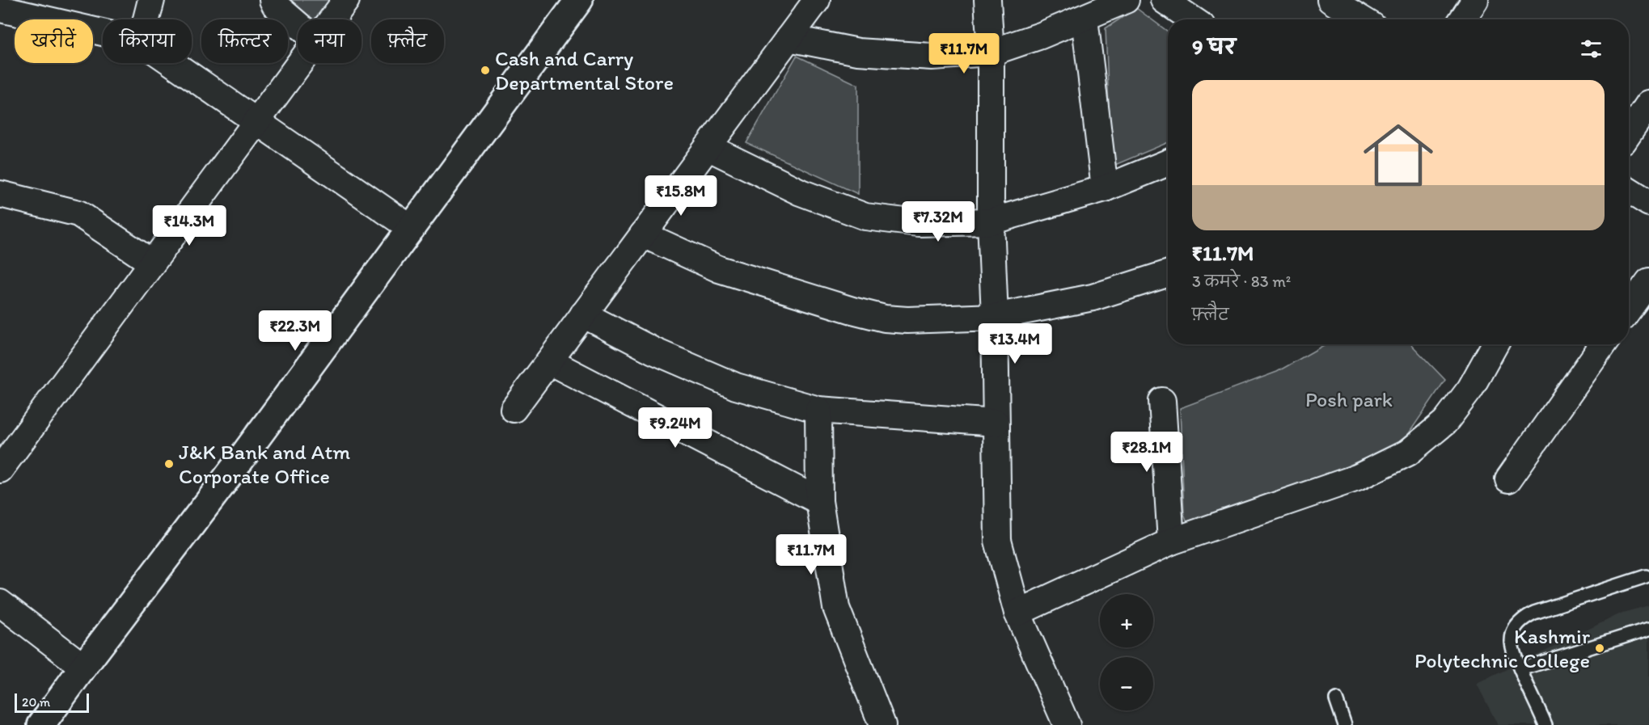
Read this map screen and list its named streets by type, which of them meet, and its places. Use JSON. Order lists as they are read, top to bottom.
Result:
{
  "parks": ["Posh park"],
  "places": ["Cash and Carry Departmental Store", "J&K Bank and Atm Corporate Office", "Kashmir Polytechnic College"],
  "scale_bar": "20 m",
  "page": {
    "chip": [
      "खरीदें",
      "किराया",
      "फ़िल्टर",
      "नया",
      "फ़्लैट"
    ],
    "heading": "9 घर",
    "price": [
      "₹11.7M",
      "₹15.8M",
      "₹7.32M",
      "₹14.3M",
      "₹22.3M",
      "₹13.4M",
      "₹9.24M",
      "₹28.1M",
      "₹11.7M"
    ],
    "list": [
      {
        "name": "₹11.7M",
        "note": "3 कमरे · 83 m² · फ़्लैट"
      }
    ],
    "map_buttons": ["+", "−"],
    "scale": "20 m"
  }
}
